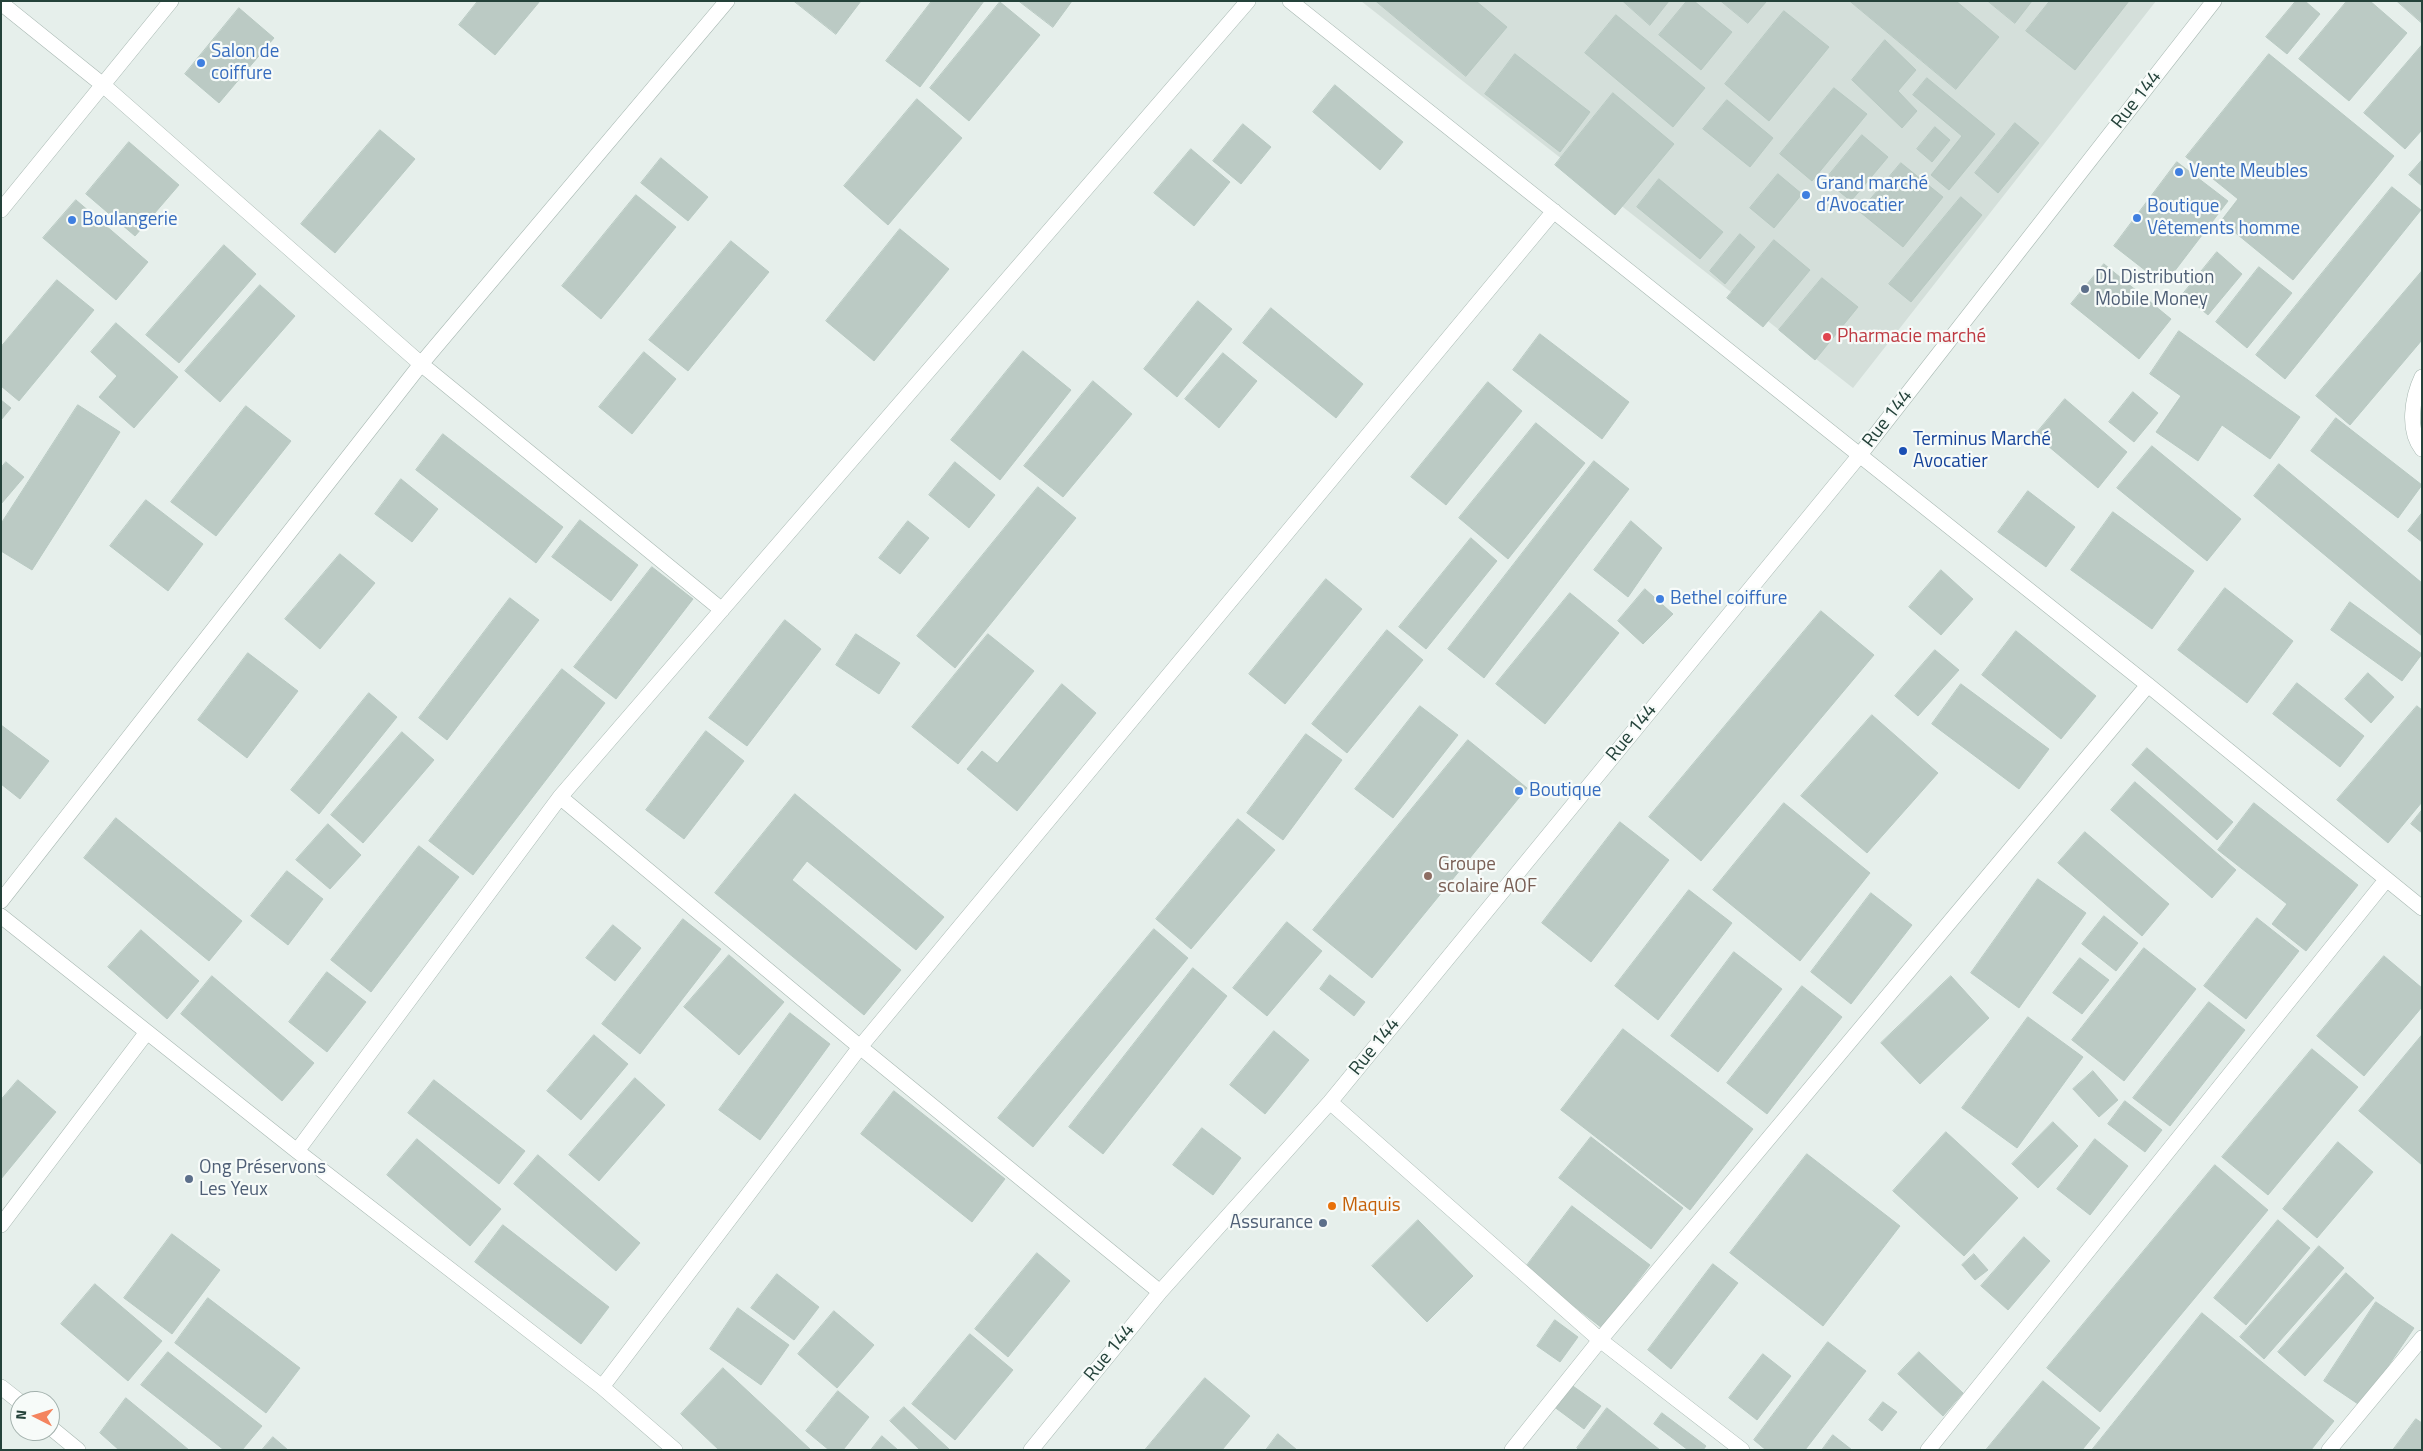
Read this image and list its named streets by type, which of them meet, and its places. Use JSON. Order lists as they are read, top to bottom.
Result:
{
  "streets": {
    "street": ["Rue 144"]
  },
  "places": [
    "Salon de coiffure",
    "Vente Meubles",
    "Grand marché d’Avocatier",
    "Boutique Vêtements homme",
    "Boulangerie",
    "DL Distribution Mobile Money",
    "Pharmacie marché",
    "Terminus Marché Avocatier",
    "Bethel coiffure",
    "Boutique",
    "Groupe scolaire AOF",
    "Ong Préservons Les Yeux",
    "Maquis",
    "Assurance"
  ],
  "north": "left"
}
